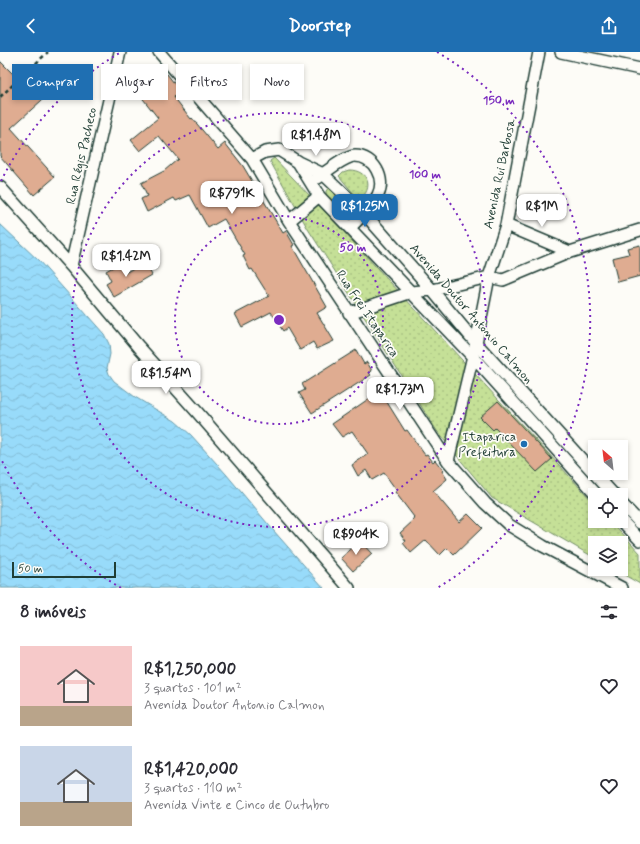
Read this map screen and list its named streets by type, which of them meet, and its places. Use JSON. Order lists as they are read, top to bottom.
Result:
{
  "streets": {
    "street": [
      "Rua Régis Pacheco",
      "Avenida Rui Barbosa",
      "Rua Frei Itaparica",
      "Avenida Doutor Antonio Calmon"
    ]
  },
  "crossings": [
    ["Avenida Rui Barbosa", "Rua Frei Itaparica"],
    ["Avenida Rui Barbosa", "Avenida Doutor Antonio Calmon"],
    ["Rua Frei Itaparica", "Avenida Doutor Antonio Calmon"]
  ],
  "places": ["Itaparica Prefeitura"],
  "scale_bar": "50 m",
  "north": "top left",
  "page": {
    "header": "Doorstep",
    "chip": [
      "Comprar",
      "Alugar",
      "Filtros",
      "Novo"
    ],
    "price": [
      "R$1.48M",
      "R$791K",
      "R$1.25M",
      "R$1M",
      "R$1.42M",
      "R$1.54M",
      "R$1.73M",
      "R$904K"
    ],
    "scale": "50 m",
    "heading": "8 imóveis",
    "list": [
      {
        "name": "R$1,250,000",
        "note": "3 quartos · 101 m² · Avenida Doutor Antonio Calmon"
      },
      {
        "name": "R$1,420,000",
        "note": "3 quartos · 110 m² · Avenida Vinte e Cinco de Outubro"
      }
    ]
  },
  "rings": ["150 m", "100 m", "50 m"]
}
